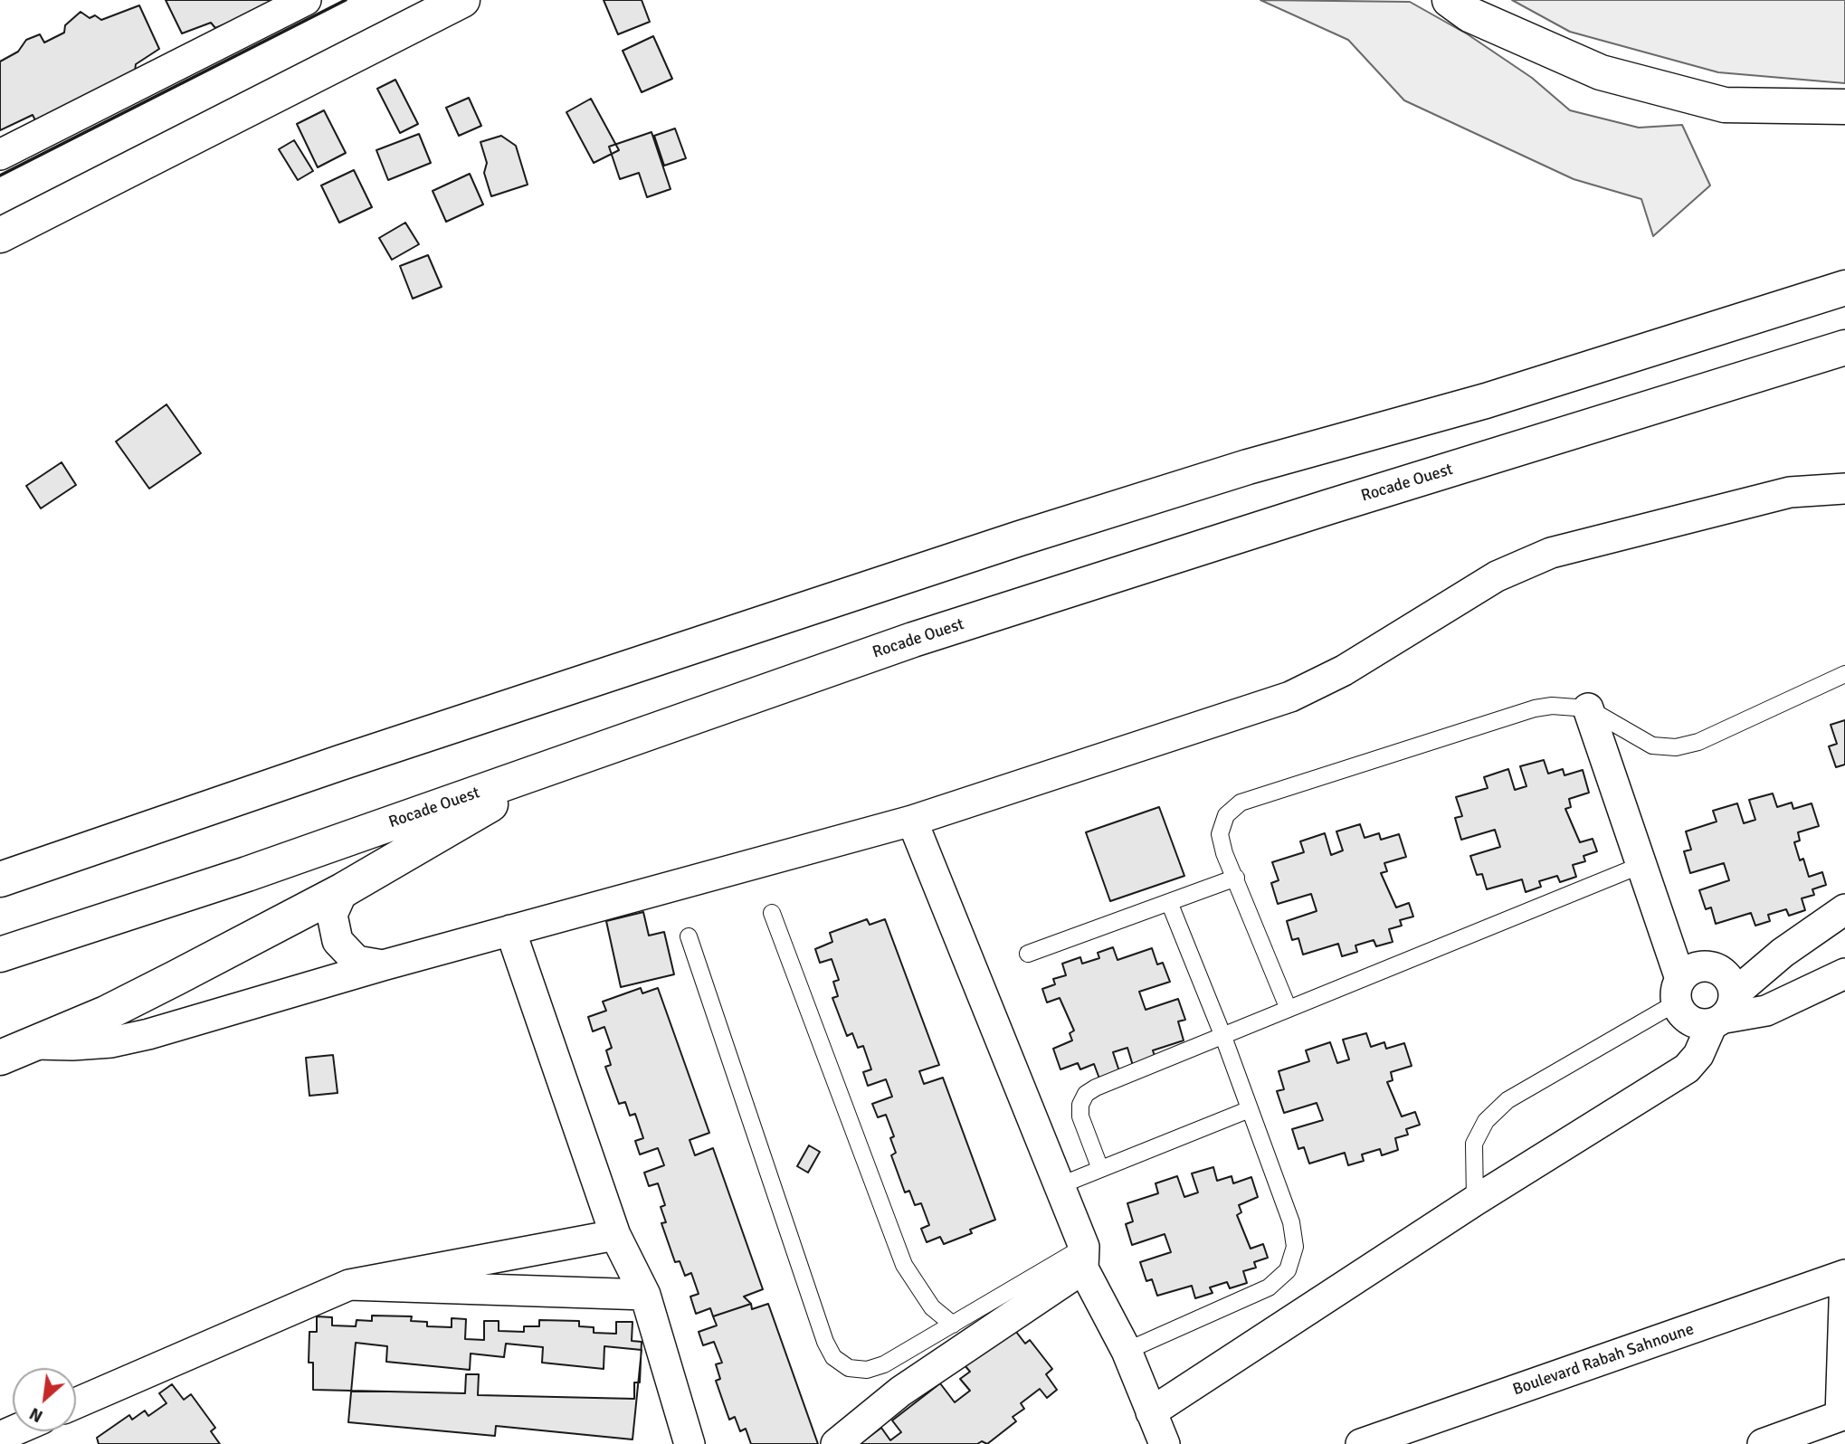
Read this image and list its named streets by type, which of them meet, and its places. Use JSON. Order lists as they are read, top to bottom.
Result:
{
  "streets": {
    "main road": ["Rocade Ouest"],
    "street": ["Boulevard Rabah Sahnoune"]
  },
  "north": "bottom left"
}
